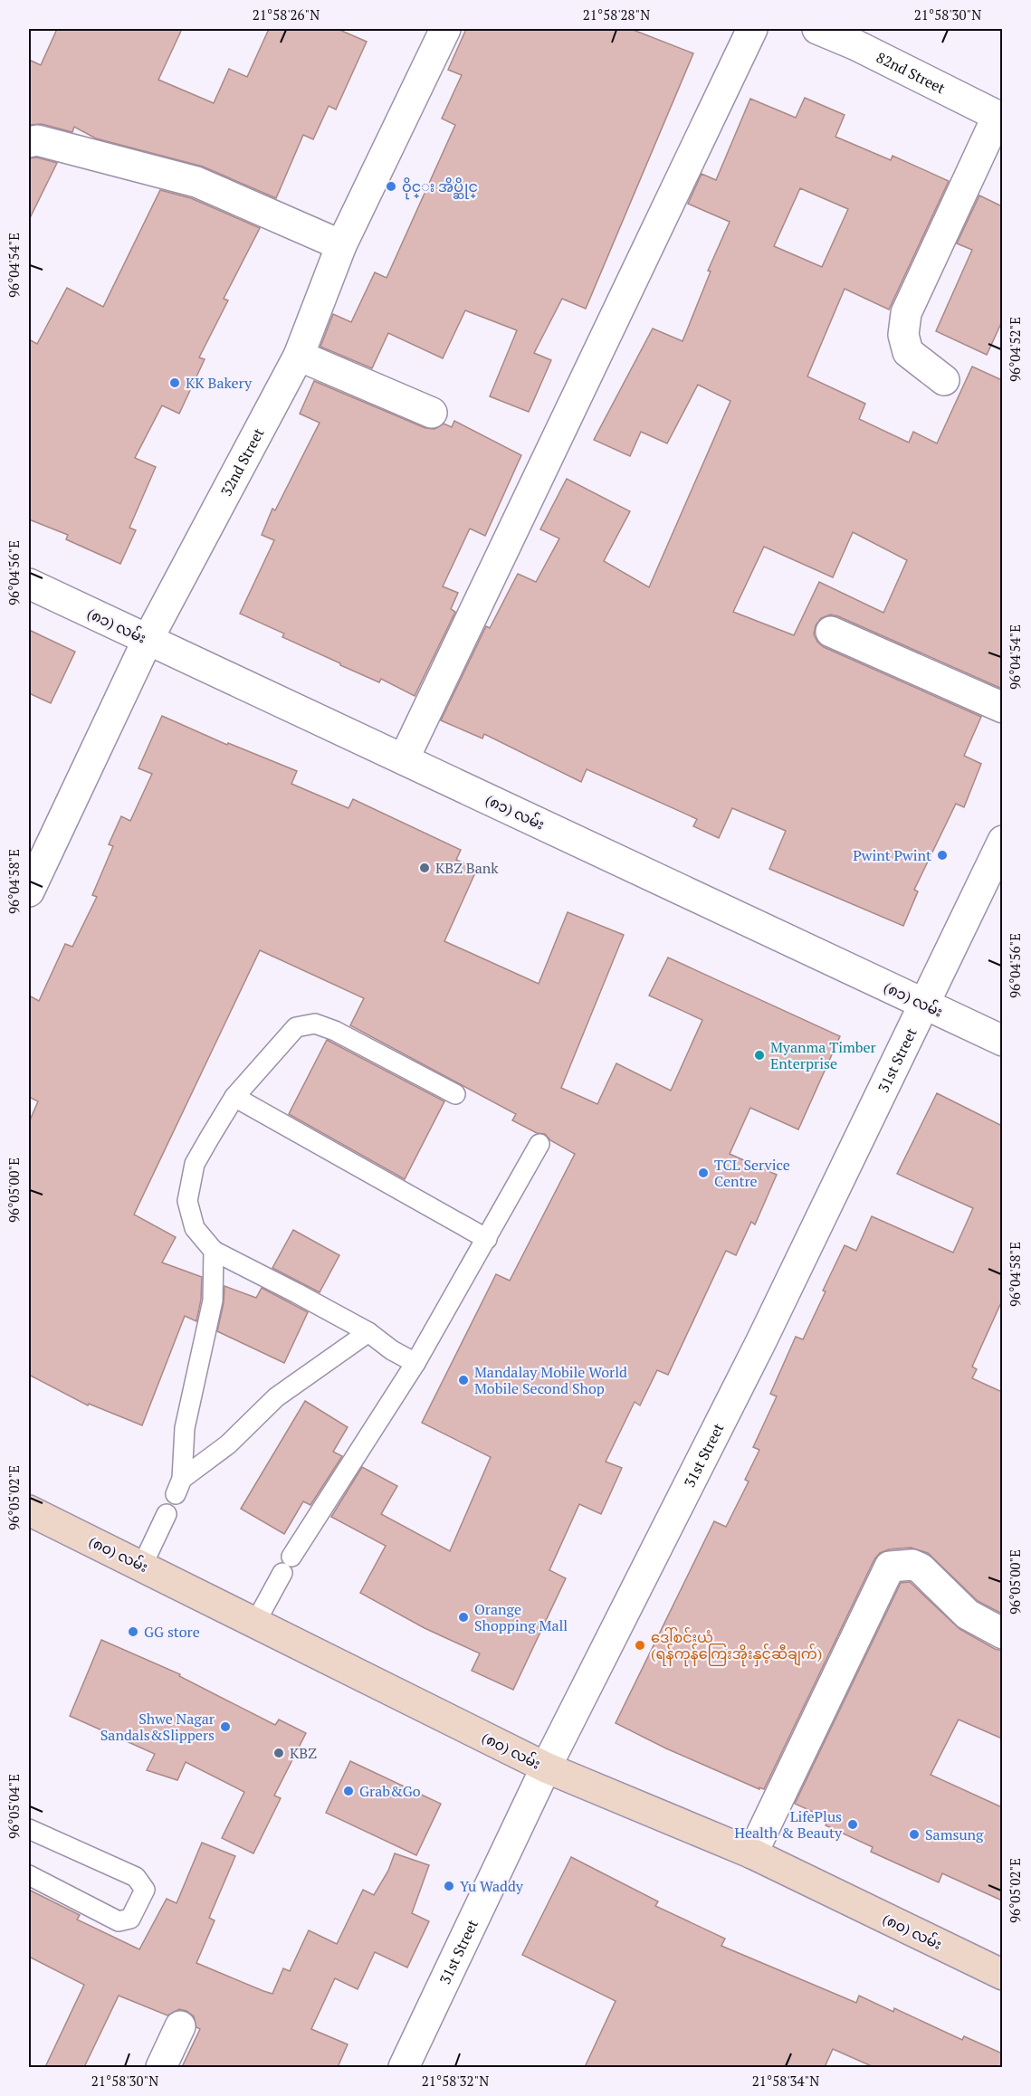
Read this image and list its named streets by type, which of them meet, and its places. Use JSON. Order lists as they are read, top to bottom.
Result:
{
  "streets": {
    "main road": ["(၈၀) လမ်း"],
    "street": [
      "82nd Street",
      "32nd Street",
      "(၈၁) လမ်း",
      "31st Street"
    ]
  },
  "crossings": [
    ["32nd Street", "(၈၁) လမ်း"],
    ["(၈၁) လမ်း", "31st Street"],
    ["31st Street", "(၈၀) လမ်း"]
  ],
  "places": [
    "ဝိုင္း အိပ္ဆိုင္",
    "KK Bakery",
    "Pwint Pwint",
    "KBZ Bank",
    "Myanma Timber Enterprise",
    "TCL Service Centre",
    "Mandalay Mobile World Mobile Second Shop",
    "Orange Shopping Mall",
    "GG store",
    "ဒေါ်စင်းယုံ (ရန်ကုန်ကြေးအိုးနှင့်ဆီချက်)",
    "Shwe Nagar Sandals&Slippers",
    "KBZ",
    "Grab&Go",
    "LifePlus Health & Beauty",
    "Samsung",
    "Yu Waddy"
  ],
  "coordinates": [
    "21°58'26\"N",
    "21°58'28\"N",
    "21°58'30\"N",
    "96°04'54\"E",
    "96°04'52\"E",
    "96°04'56\"E",
    "96°04'58\"E",
    "96°05'00\"E",
    "96°05'02\"E",
    "96°05'04\"E",
    "21°58'32\"N",
    "21°58'34\"N"
  ]
}
